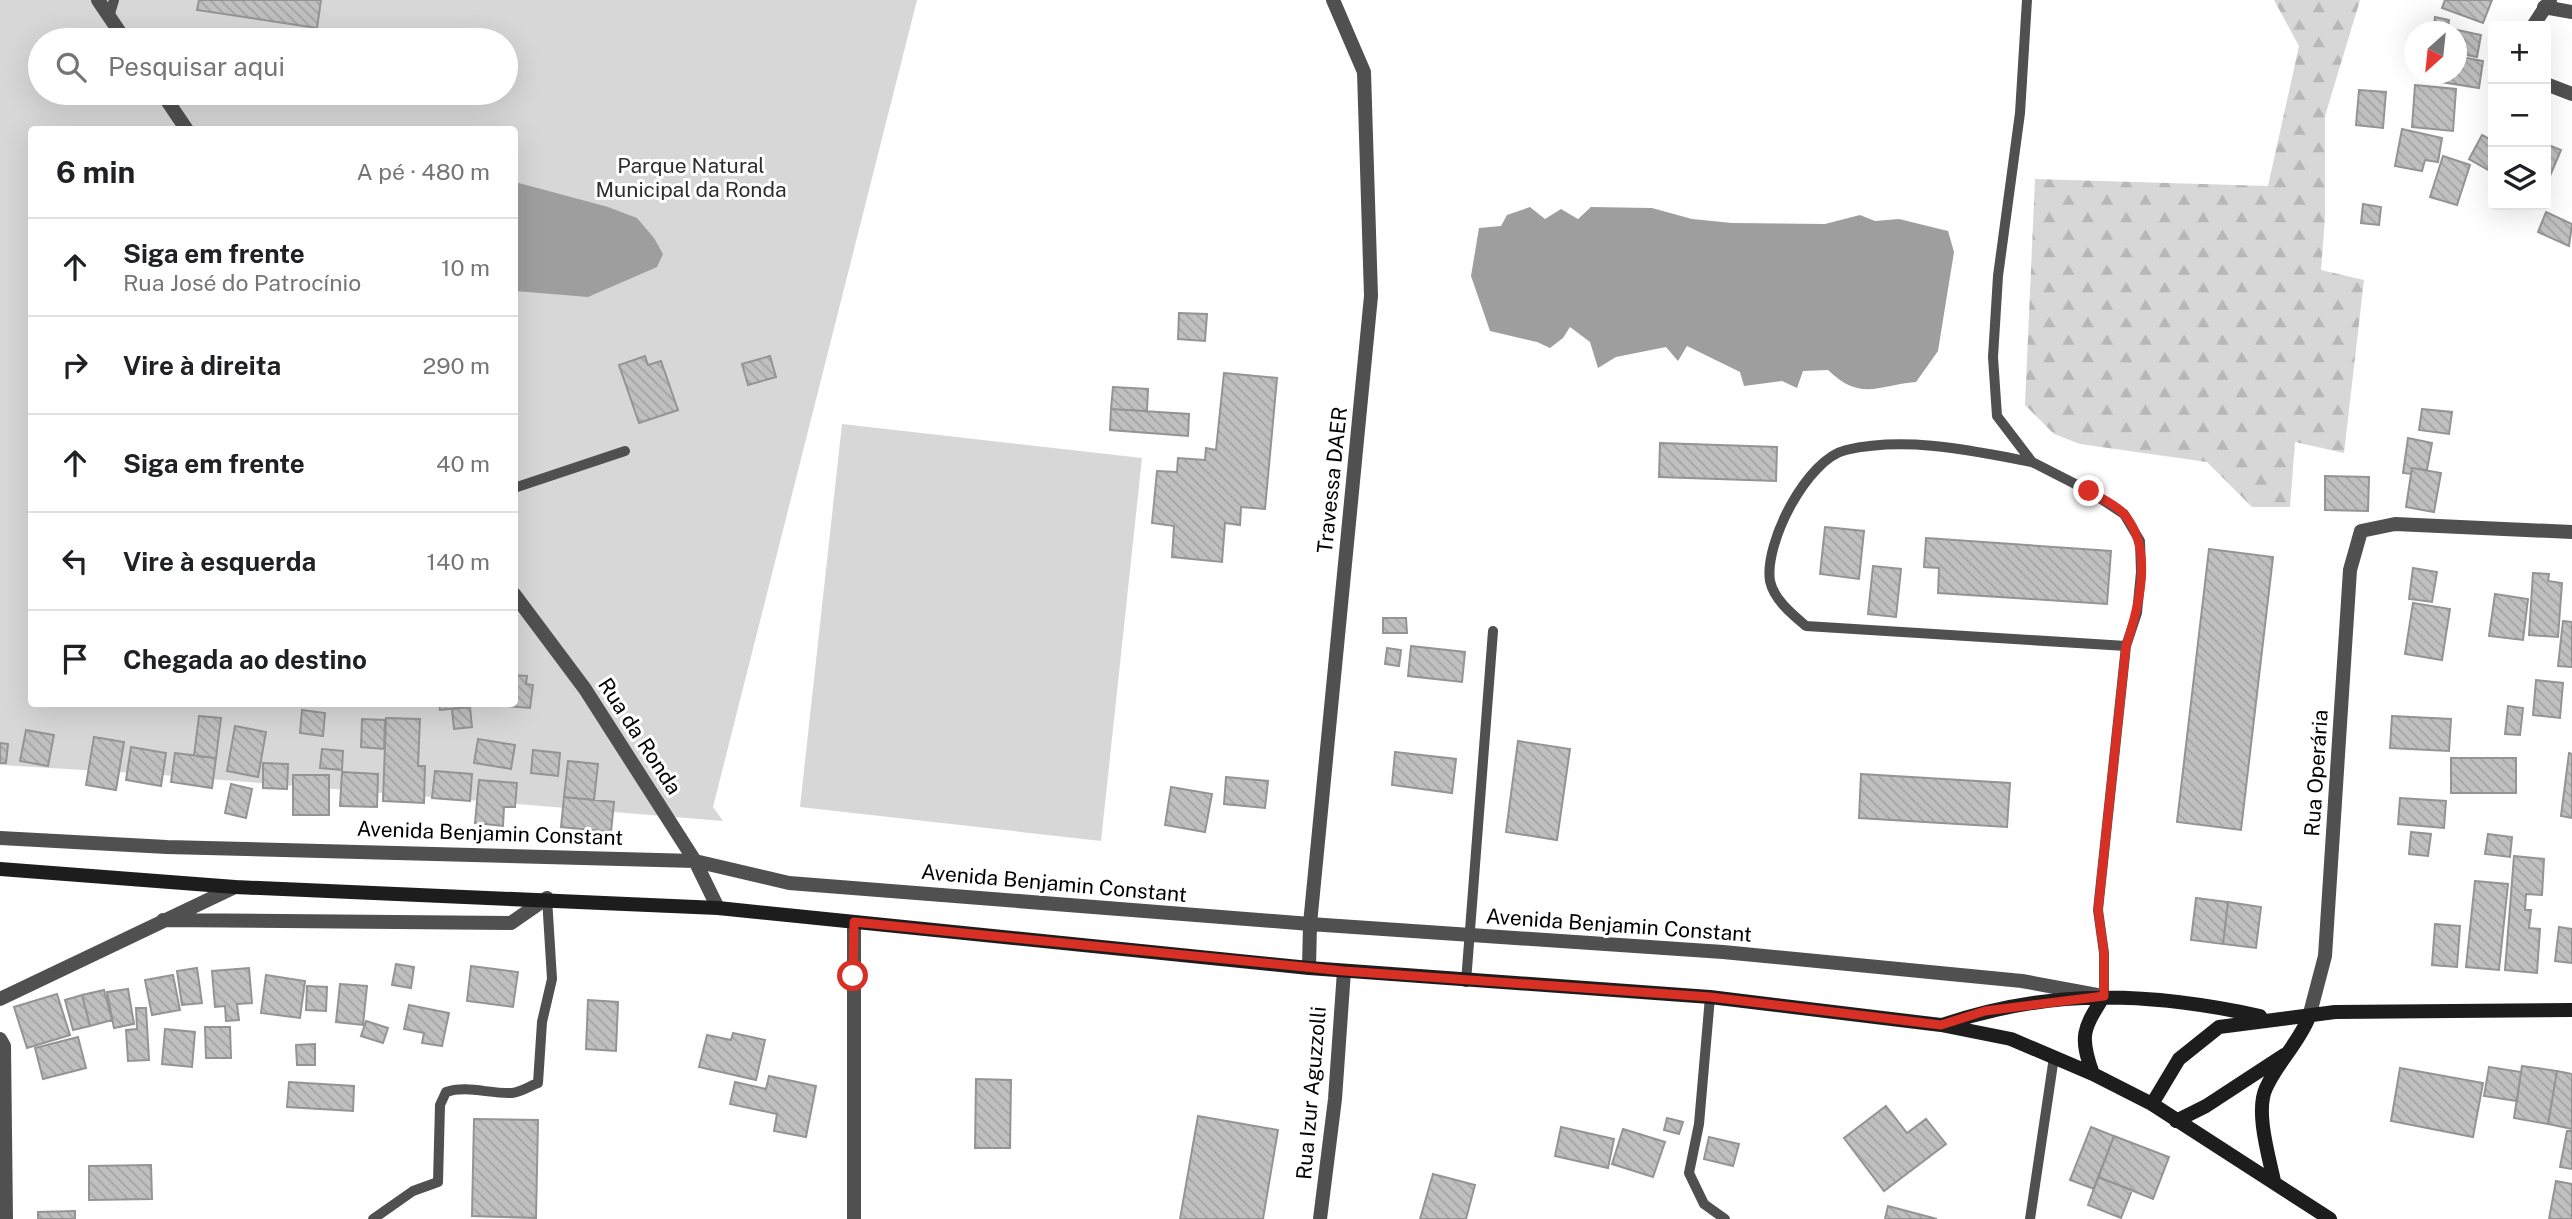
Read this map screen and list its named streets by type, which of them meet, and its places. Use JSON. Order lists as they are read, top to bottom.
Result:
{
  "streets": {
    "street": [
      "Travessa DAER",
      "Rua da Ronda",
      "Rua Operária",
      "Avenida Benjamin Constant",
      "Rua Izur Aguzzolli"
    ]
  },
  "crossings": [
    ["Travessa DAER", "Avenida Benjamin Constant"],
    ["Rua da Ronda", "Avenida Benjamin Constant"]
  ],
  "parks": ["Parque Natural Municipal da Ronda"],
  "north": "bottom left",
  "page": {
    "map_buttons": ["+", "−"],
    "search": "Pesquisar aqui",
    "heading": ["6 min", "A pé · 480 m"],
    "list": [
      ["Siga em frente", "Rua José do Patrocínio", "10 m"],
      ["Vire à direita", "290 m"],
      ["Siga em frente", "40 m"],
      ["Vire à esquerda", "140 m"],
      "Chegada ao destino"
    ]
  }
}
